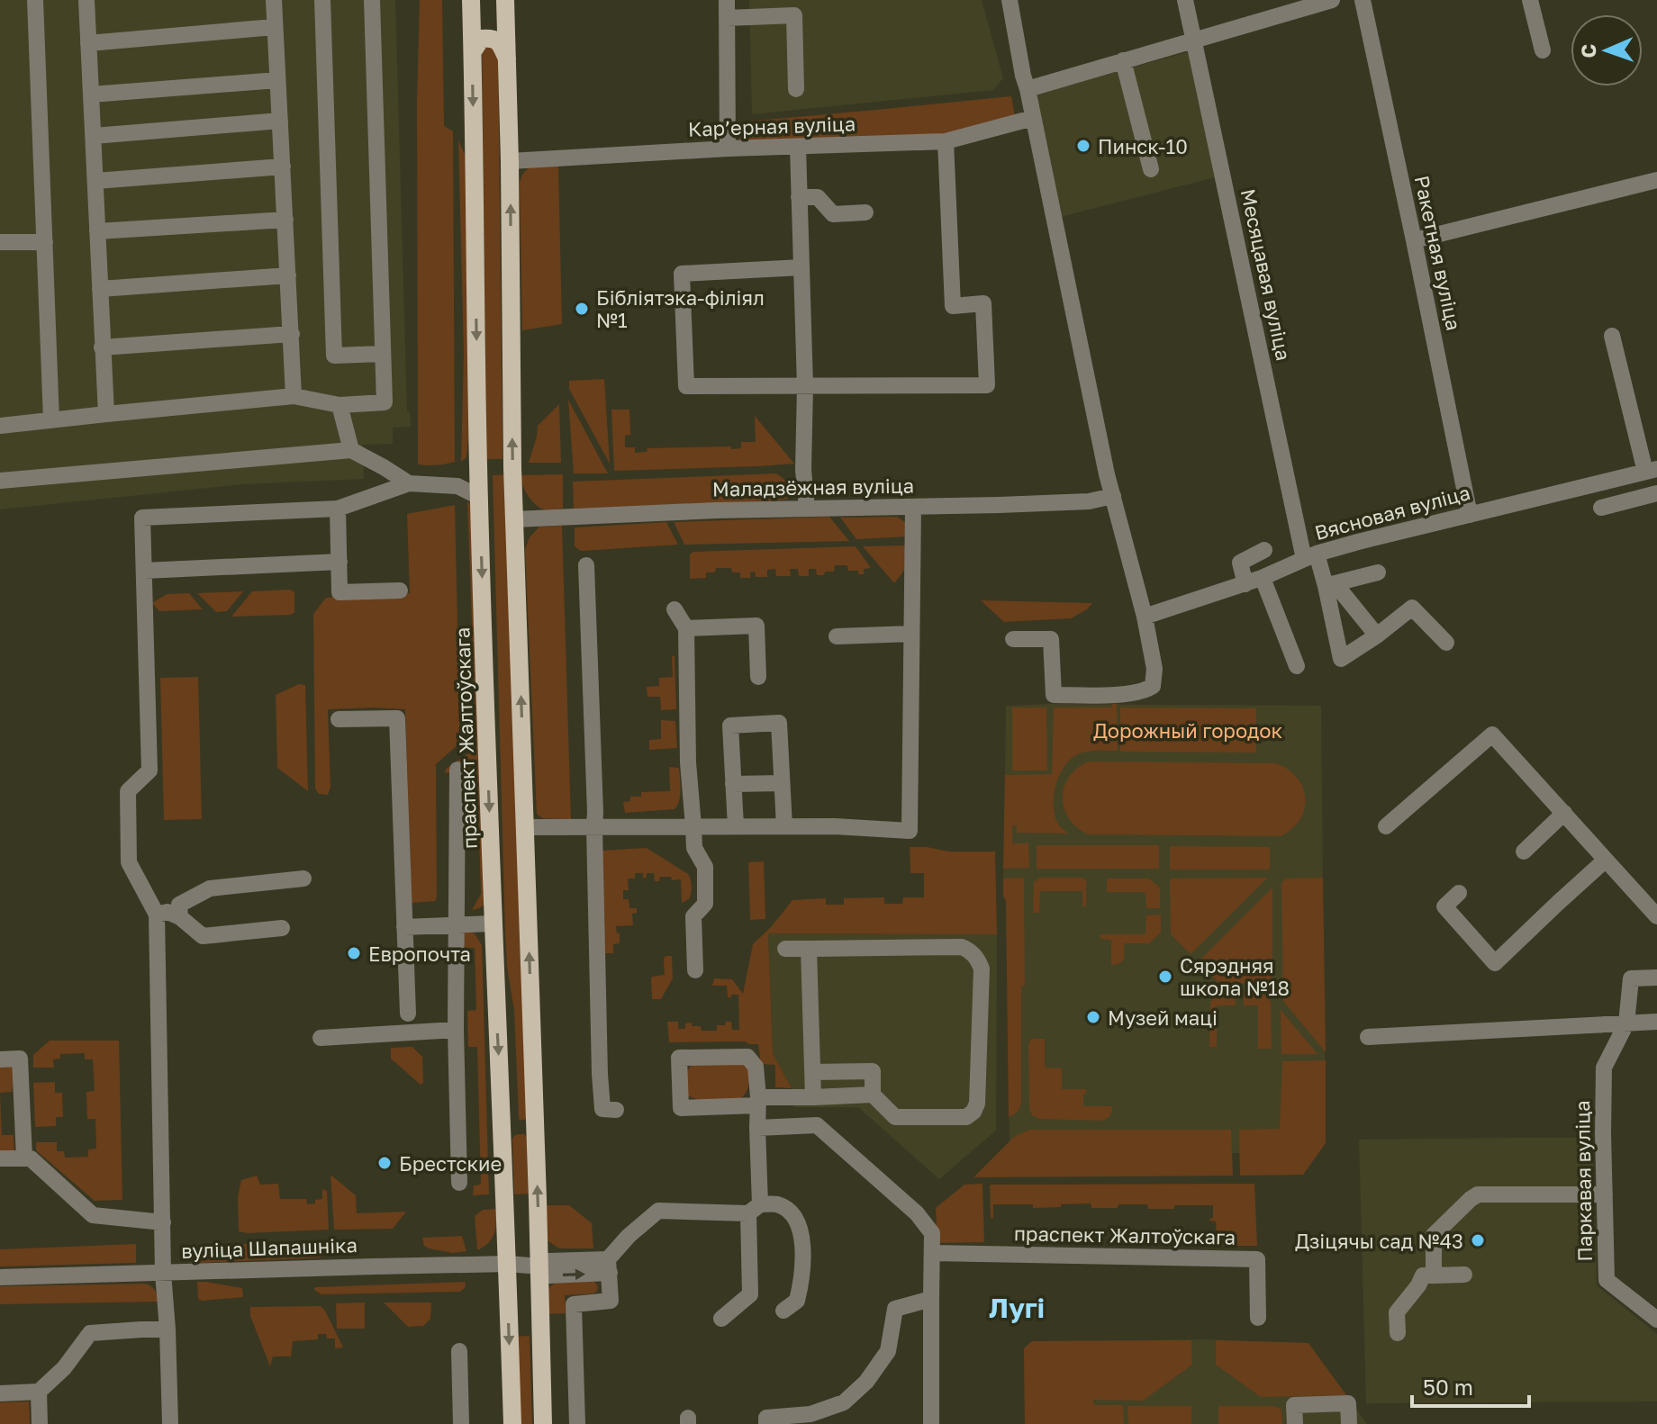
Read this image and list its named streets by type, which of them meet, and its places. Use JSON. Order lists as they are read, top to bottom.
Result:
{
  "streets": {
    "main road": ["праспект Жалтоўскага"],
    "street": [
      "Карʼерная вуліца",
      "Ракетная вуліца",
      "Месяцавая вуліца",
      "Маладзёжная вуліца",
      "Вясновая вуліца",
      "Паркавая вуліца",
      "вуліца Шапашніка"
    ]
  },
  "crossings": [
    ["Ракетная вуліца", "Вясновая вуліца"],
    ["Месяцавая вуліца", "Вясновая вуліца"],
    ["праспект Жалтоўскага", "вуліца Шапашніка"]
  ],
  "districts": ["Лугі"],
  "parks": ["Дорожный городок"],
  "places": [
    "Пинск-10",
    "Бібліятэка-філіял №1",
    "Европочта",
    "Сярэдняя школа №18",
    "Музей маці",
    "Брестские",
    "Дзіцячы сад №43"
  ],
  "scale_bar": "50 m",
  "north": "left"
}
